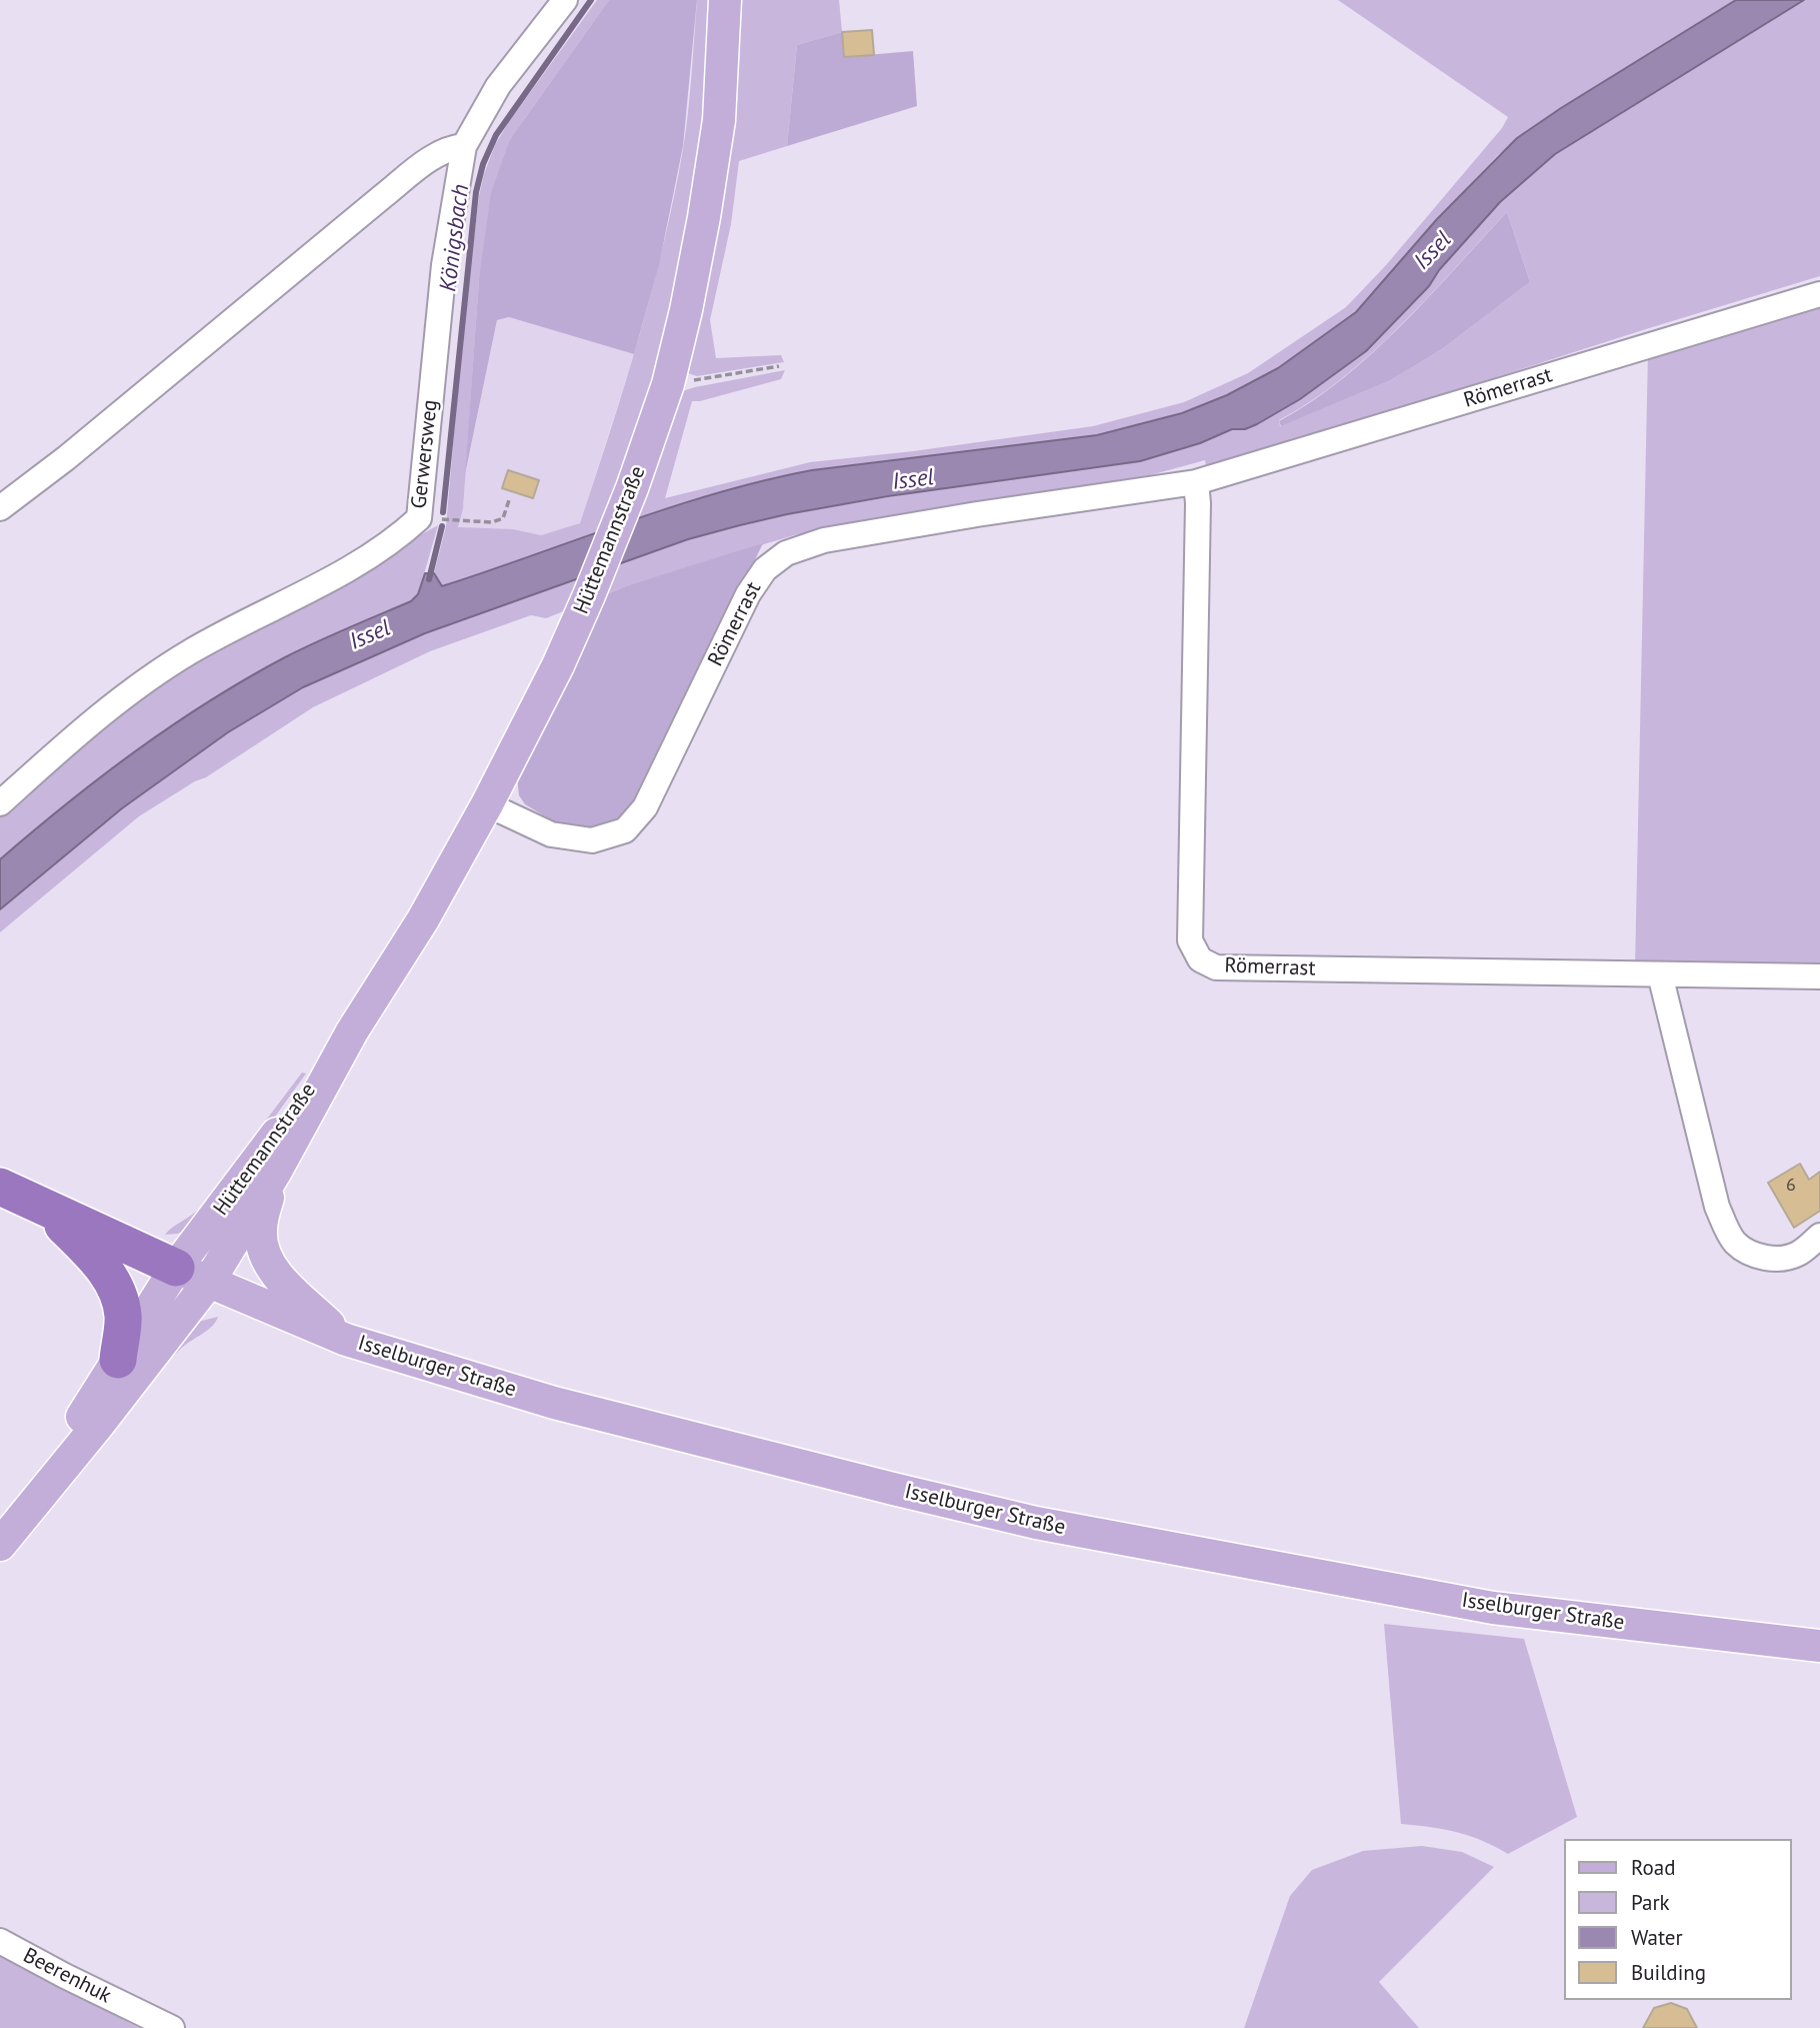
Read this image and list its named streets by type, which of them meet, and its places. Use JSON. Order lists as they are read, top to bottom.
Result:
{
  "streets": {
    "main road": ["Hüttemannstraße", "Isselburger Straße"],
    "street": ["Römerrast", "Gerwersweg", "Beerenhuk"]
  },
  "crossings": [
    ["Römerrast", "Hüttemannstraße"],
    ["Hüttemannstraße", "Isselburger Straße"]
  ],
  "water": ["Königsbach", "Issel"],
  "house_numbers": ["6"],
  "legend": [
    "Road",
    "Park",
    "Water",
    "Building"
  ]
}
